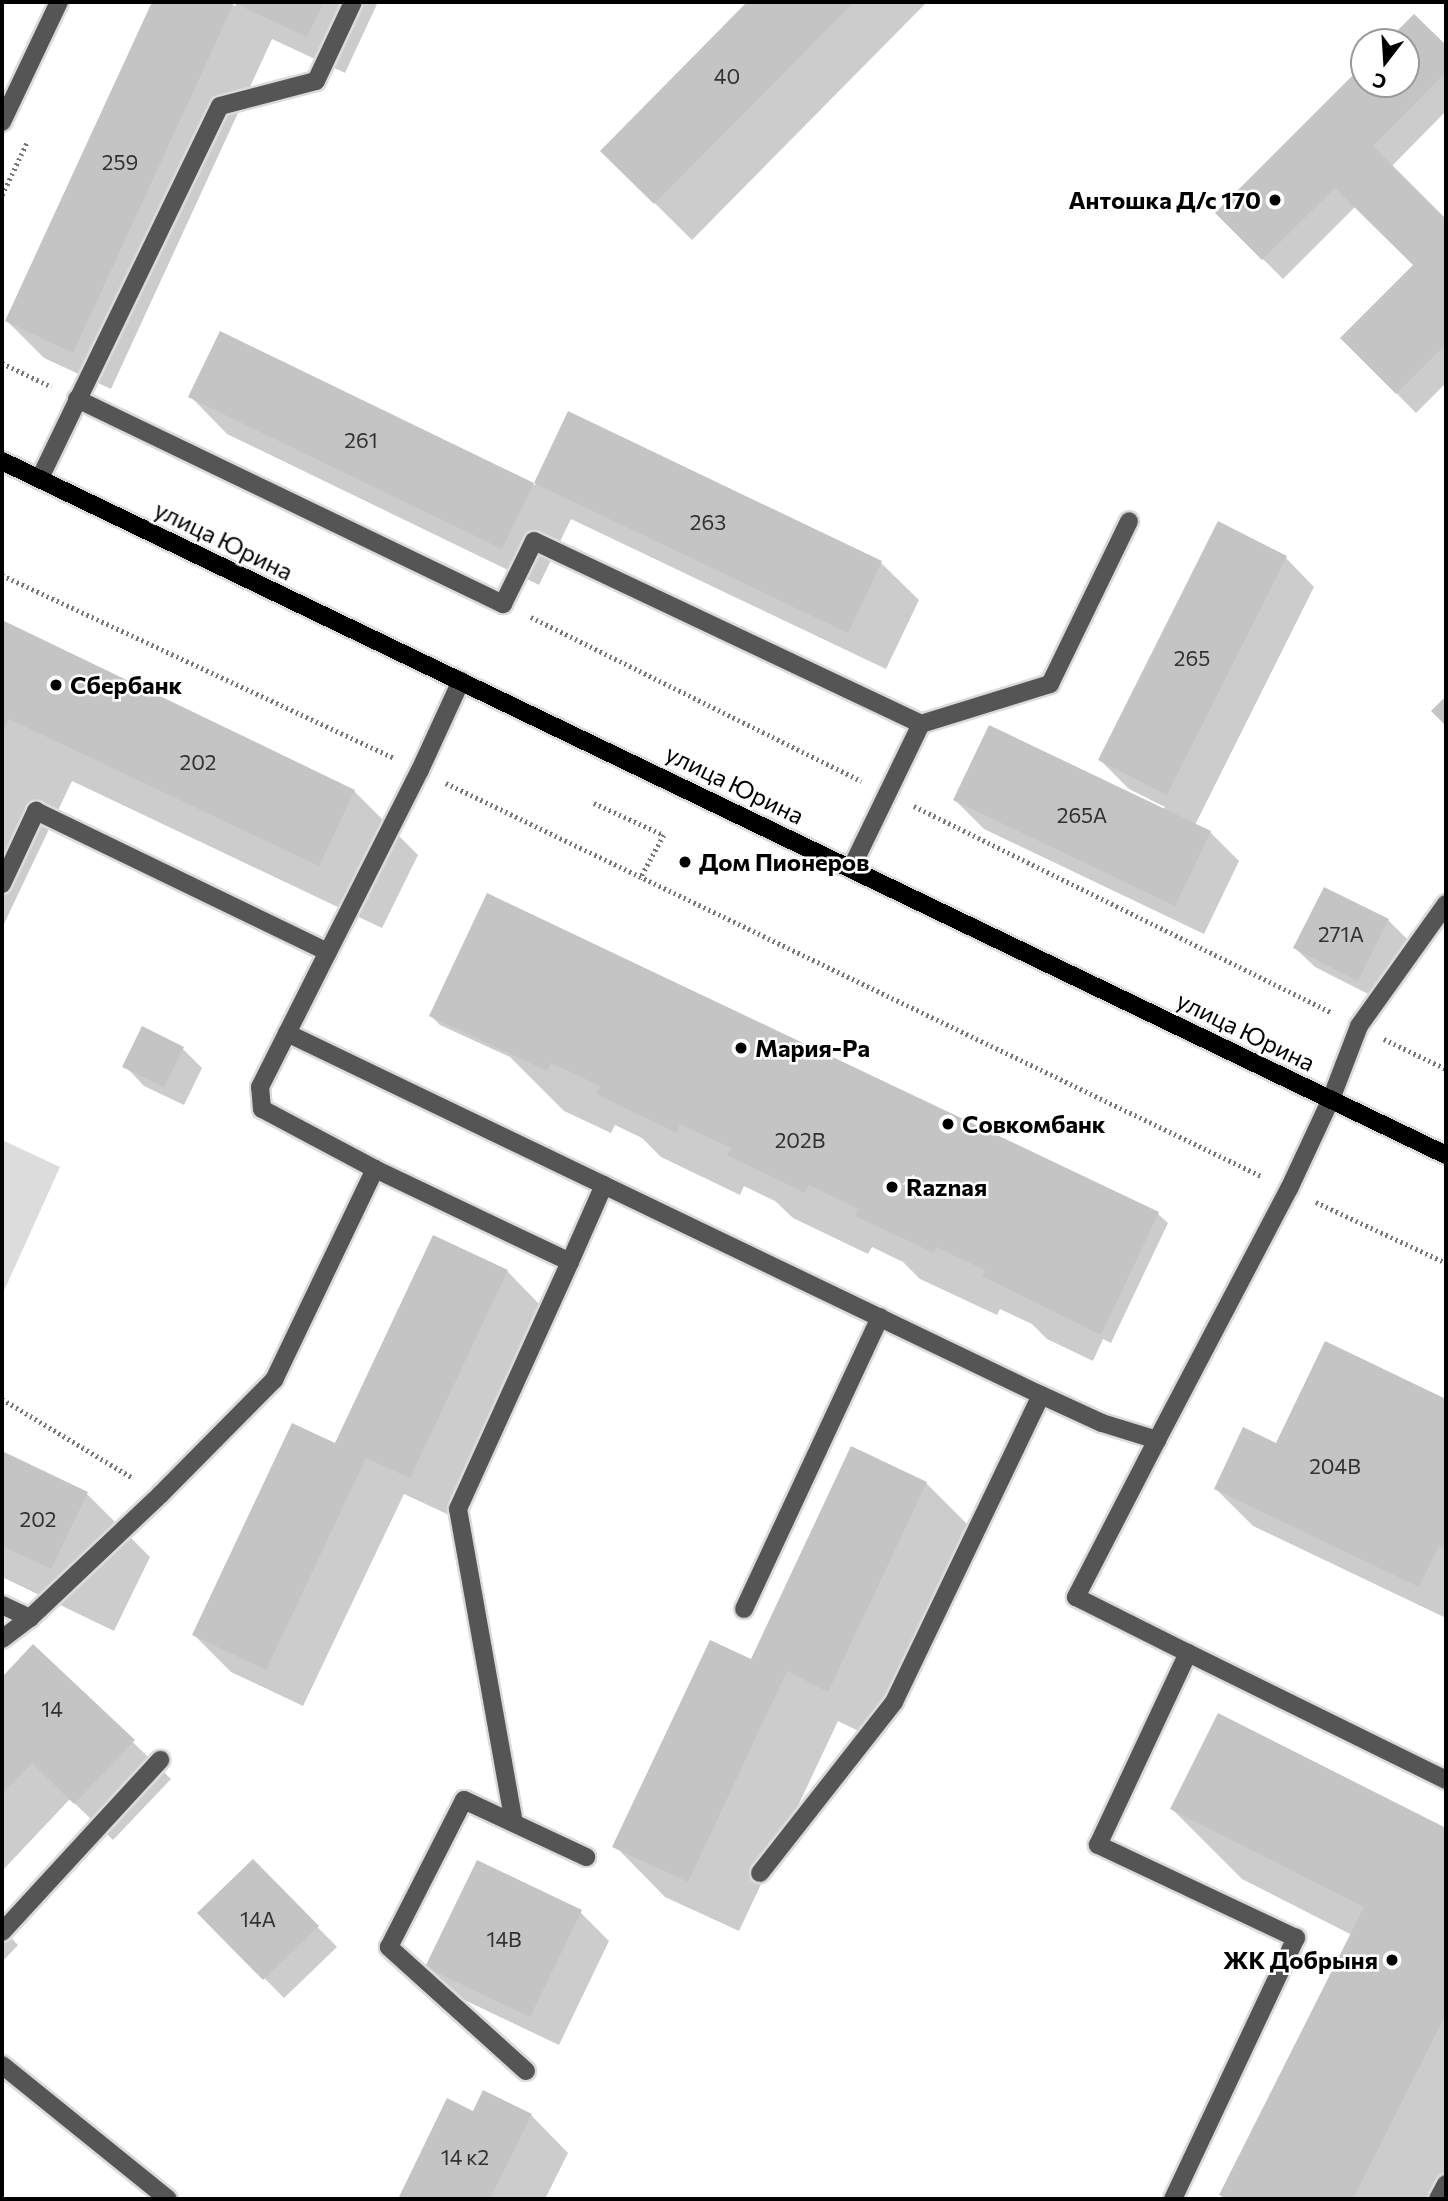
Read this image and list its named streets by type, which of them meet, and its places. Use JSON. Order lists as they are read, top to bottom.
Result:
{
  "streets": {
    "main road": ["улица Юрина"]
  },
  "places": [
    "Антошка Д/с 170",
    "Сбербанк",
    "Дом Пионеров",
    "Мария-Ра",
    "Совкомбанк",
    "Raznaя",
    "ЖК Добрыня"
  ],
  "house_numbers": [
    "40",
    "259",
    "261",
    "263",
    "265",
    "202",
    "265А",
    "271А",
    "202В",
    "204В",
    "202",
    "14",
    "14А",
    "14В",
    "14 к2"
  ],
  "north": "bottom"
}
